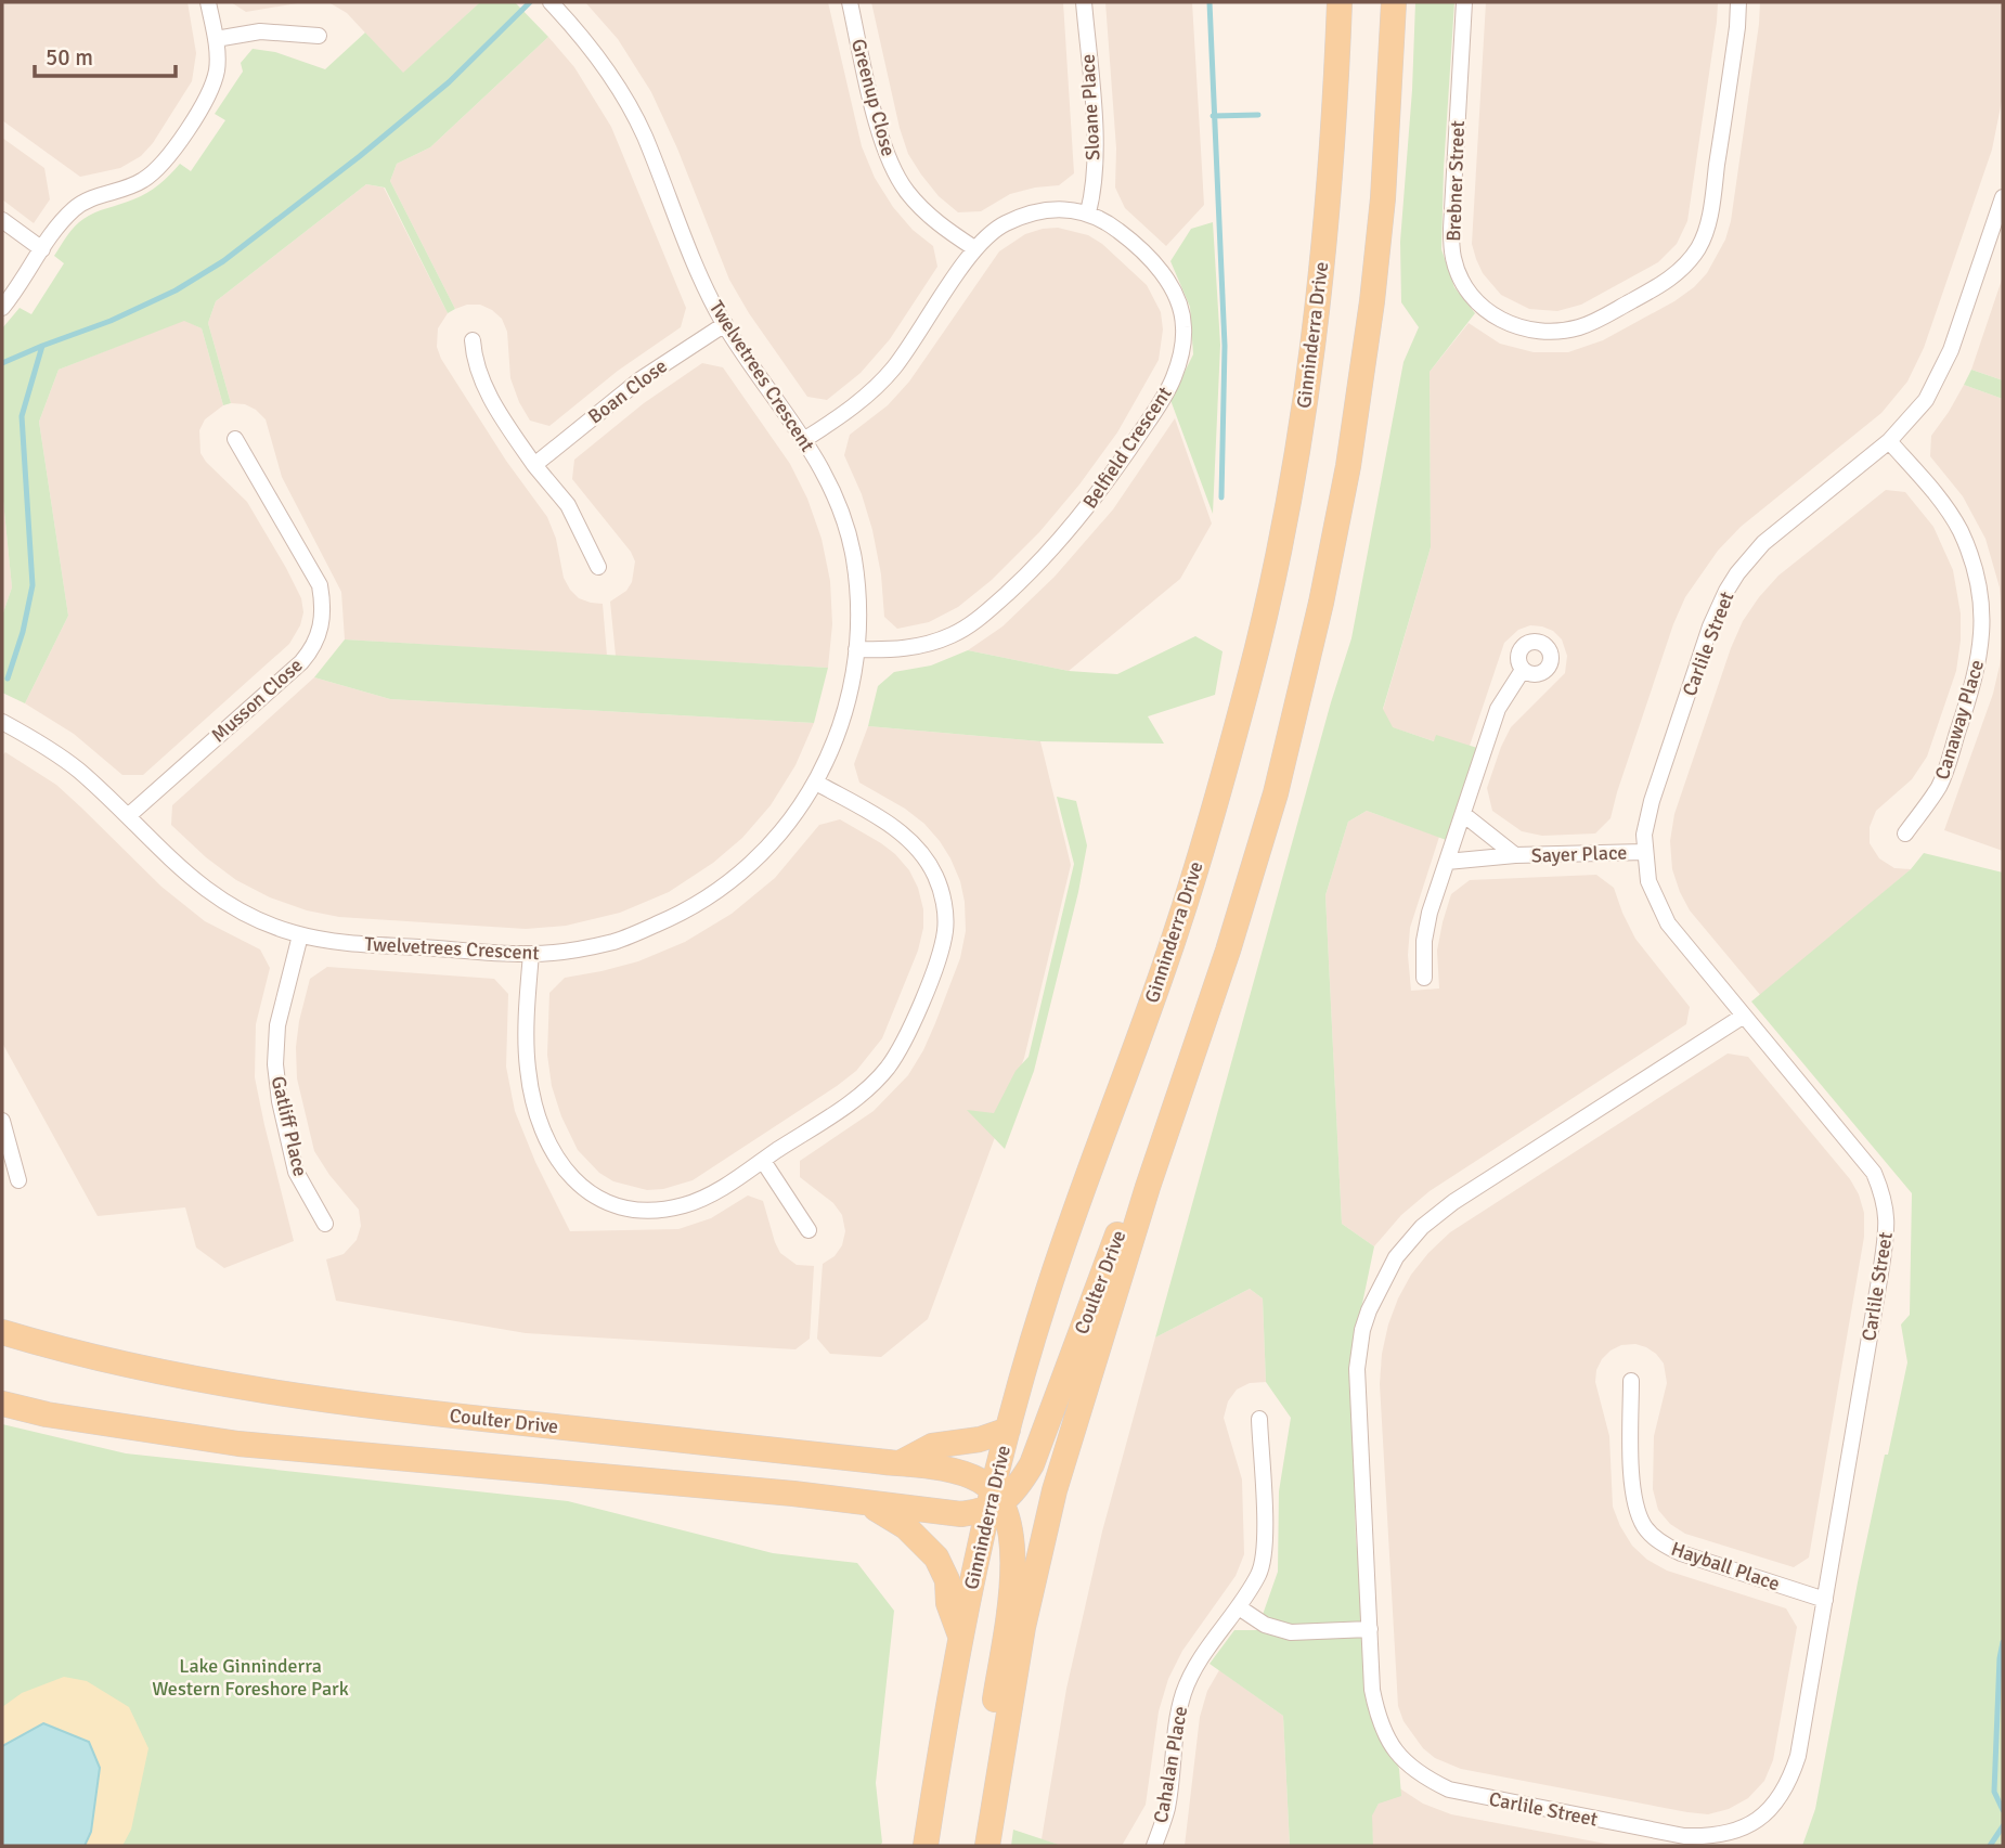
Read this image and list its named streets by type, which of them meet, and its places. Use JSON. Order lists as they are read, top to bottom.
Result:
{
  "streets": {
    "main road": ["Ginninderra Drive", "Coulter Drive"],
    "street": [
      "Greenup Close",
      "Sloane Place",
      "Brebner Street",
      "Twelvetrees Crescent",
      "Boan Close",
      "Belfield Crescent",
      "Carlile Street",
      "Musson Close",
      "Canaway Place",
      "Sayer Place",
      "Gatliff Place",
      "Hayball Place",
      "Cahalan Place"
    ]
  },
  "crossings": [
    ["Greenup Close", "Belfield Crescent"],
    ["Sloane Place", "Belfield Crescent"],
    ["Ginninderra Drive", "Coulter Drive"],
    ["Twelvetrees Crescent", "Boan Close"],
    ["Twelvetrees Crescent", "Belfield Crescent"],
    ["Twelvetrees Crescent", "Musson Close"],
    ["Twelvetrees Crescent", "Gatliff Place"],
    ["Carlile Street", "Canaway Place"],
    ["Carlile Street", "Sayer Place"],
    ["Carlile Street", "Hayball Place"]
  ],
  "parks": ["Lake Ginninderra Western Foreshore Park"],
  "scale_bar": "50 m"
}
